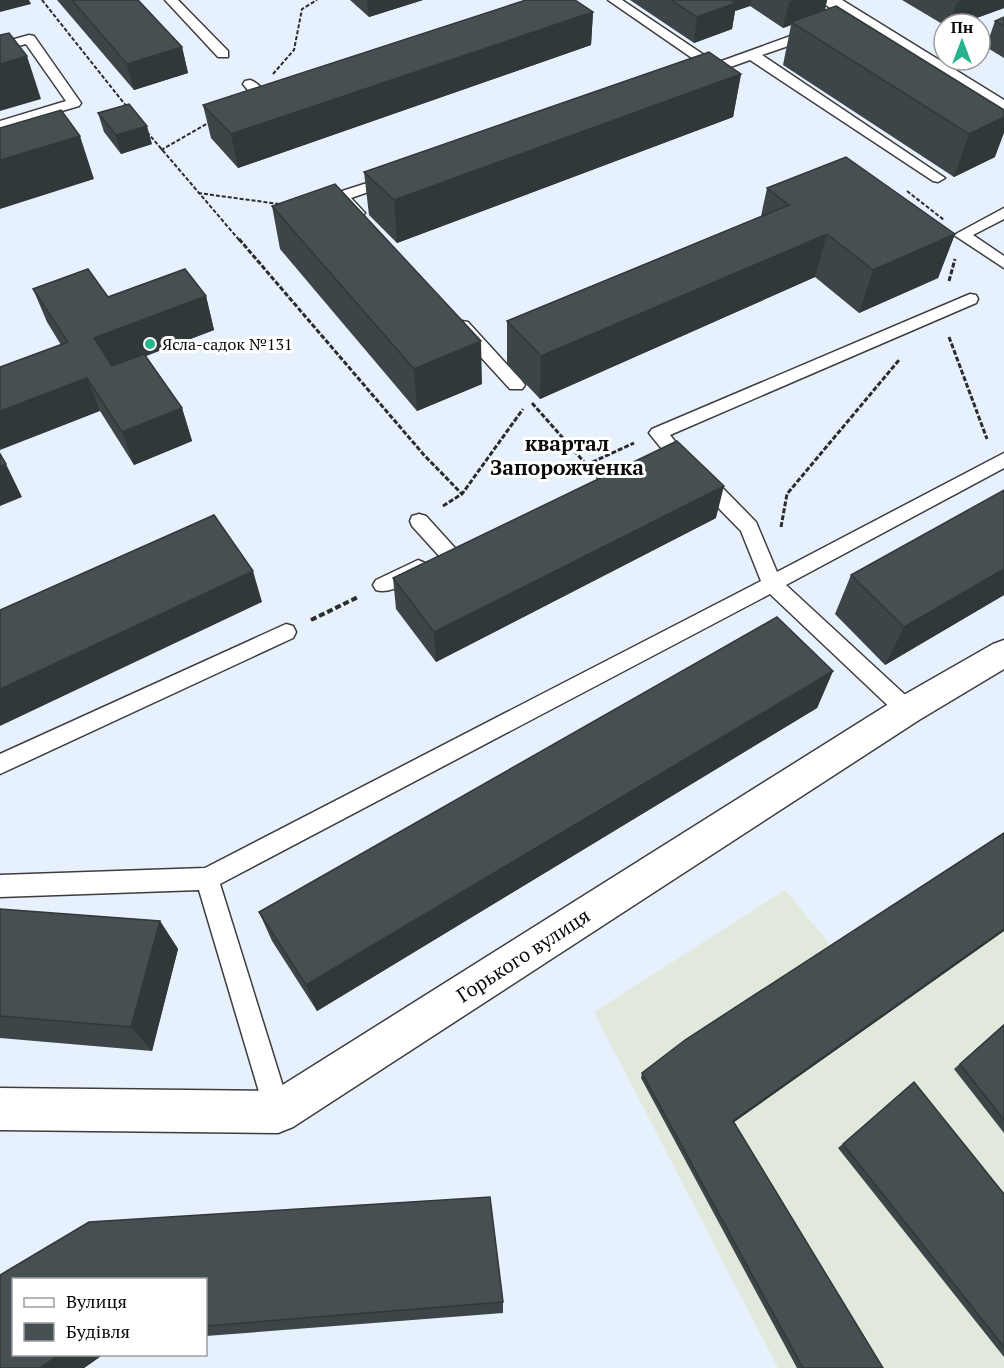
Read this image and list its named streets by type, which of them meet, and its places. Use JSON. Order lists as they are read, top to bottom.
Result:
{
  "streets": {
    "street": ["Горького вулиця"]
  },
  "districts": ["квартал Запорожченка"],
  "places": ["Ясла-садок №131"],
  "legend": ["Вулиця", "Будівля"],
  "north": "top"
}
